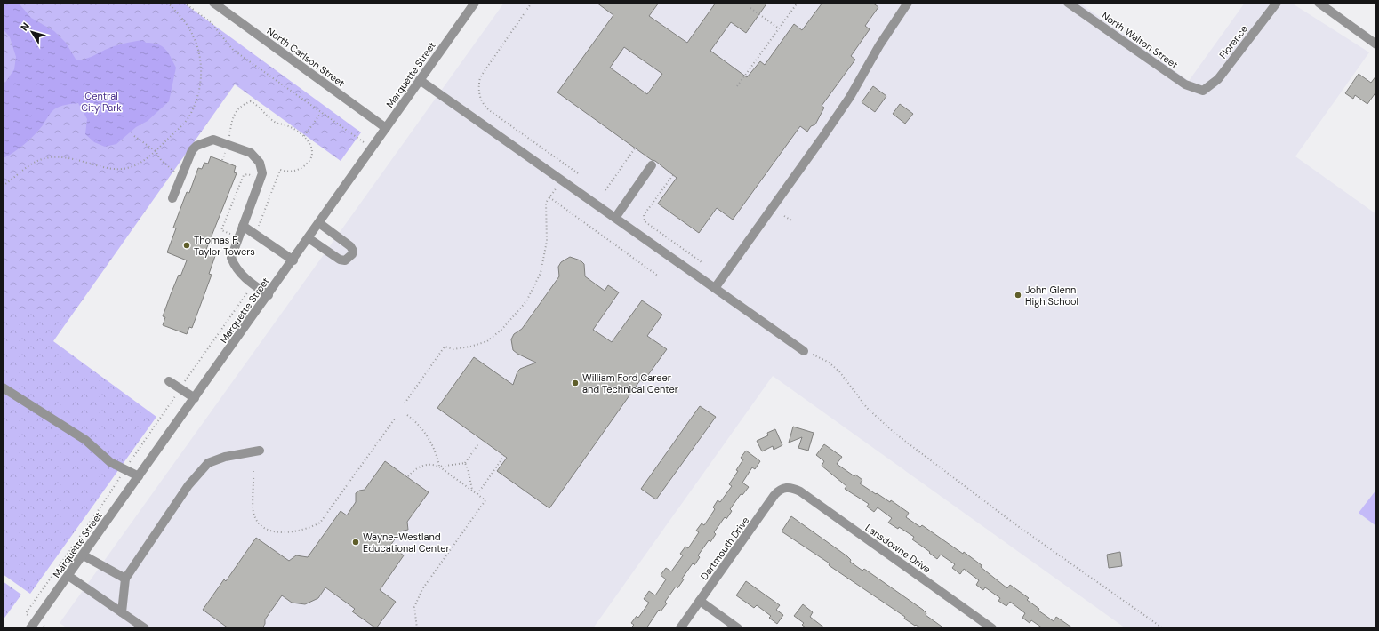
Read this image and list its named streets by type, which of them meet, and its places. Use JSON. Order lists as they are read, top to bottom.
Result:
{
  "streets": {
    "street": [
      "North Walton Street",
      "Florence",
      "North Carlson Street",
      "Marquette Street",
      "Dartmouth Drive",
      "Lansdowne Drive"
    ]
  },
  "crossings": [
    ["North Walton Street", "Florence"],
    ["North Carlson Street", "Marquette Street"],
    ["Dartmouth Drive", "Lansdowne Drive"]
  ],
  "parks": ["Central City Park"],
  "places": [
    "Thomas F. Taylor Towers",
    "John Glenn High School",
    "William Ford Career and Technical Center",
    "Wayne-Westland Educational Center"
  ],
  "north": "top left"
}
